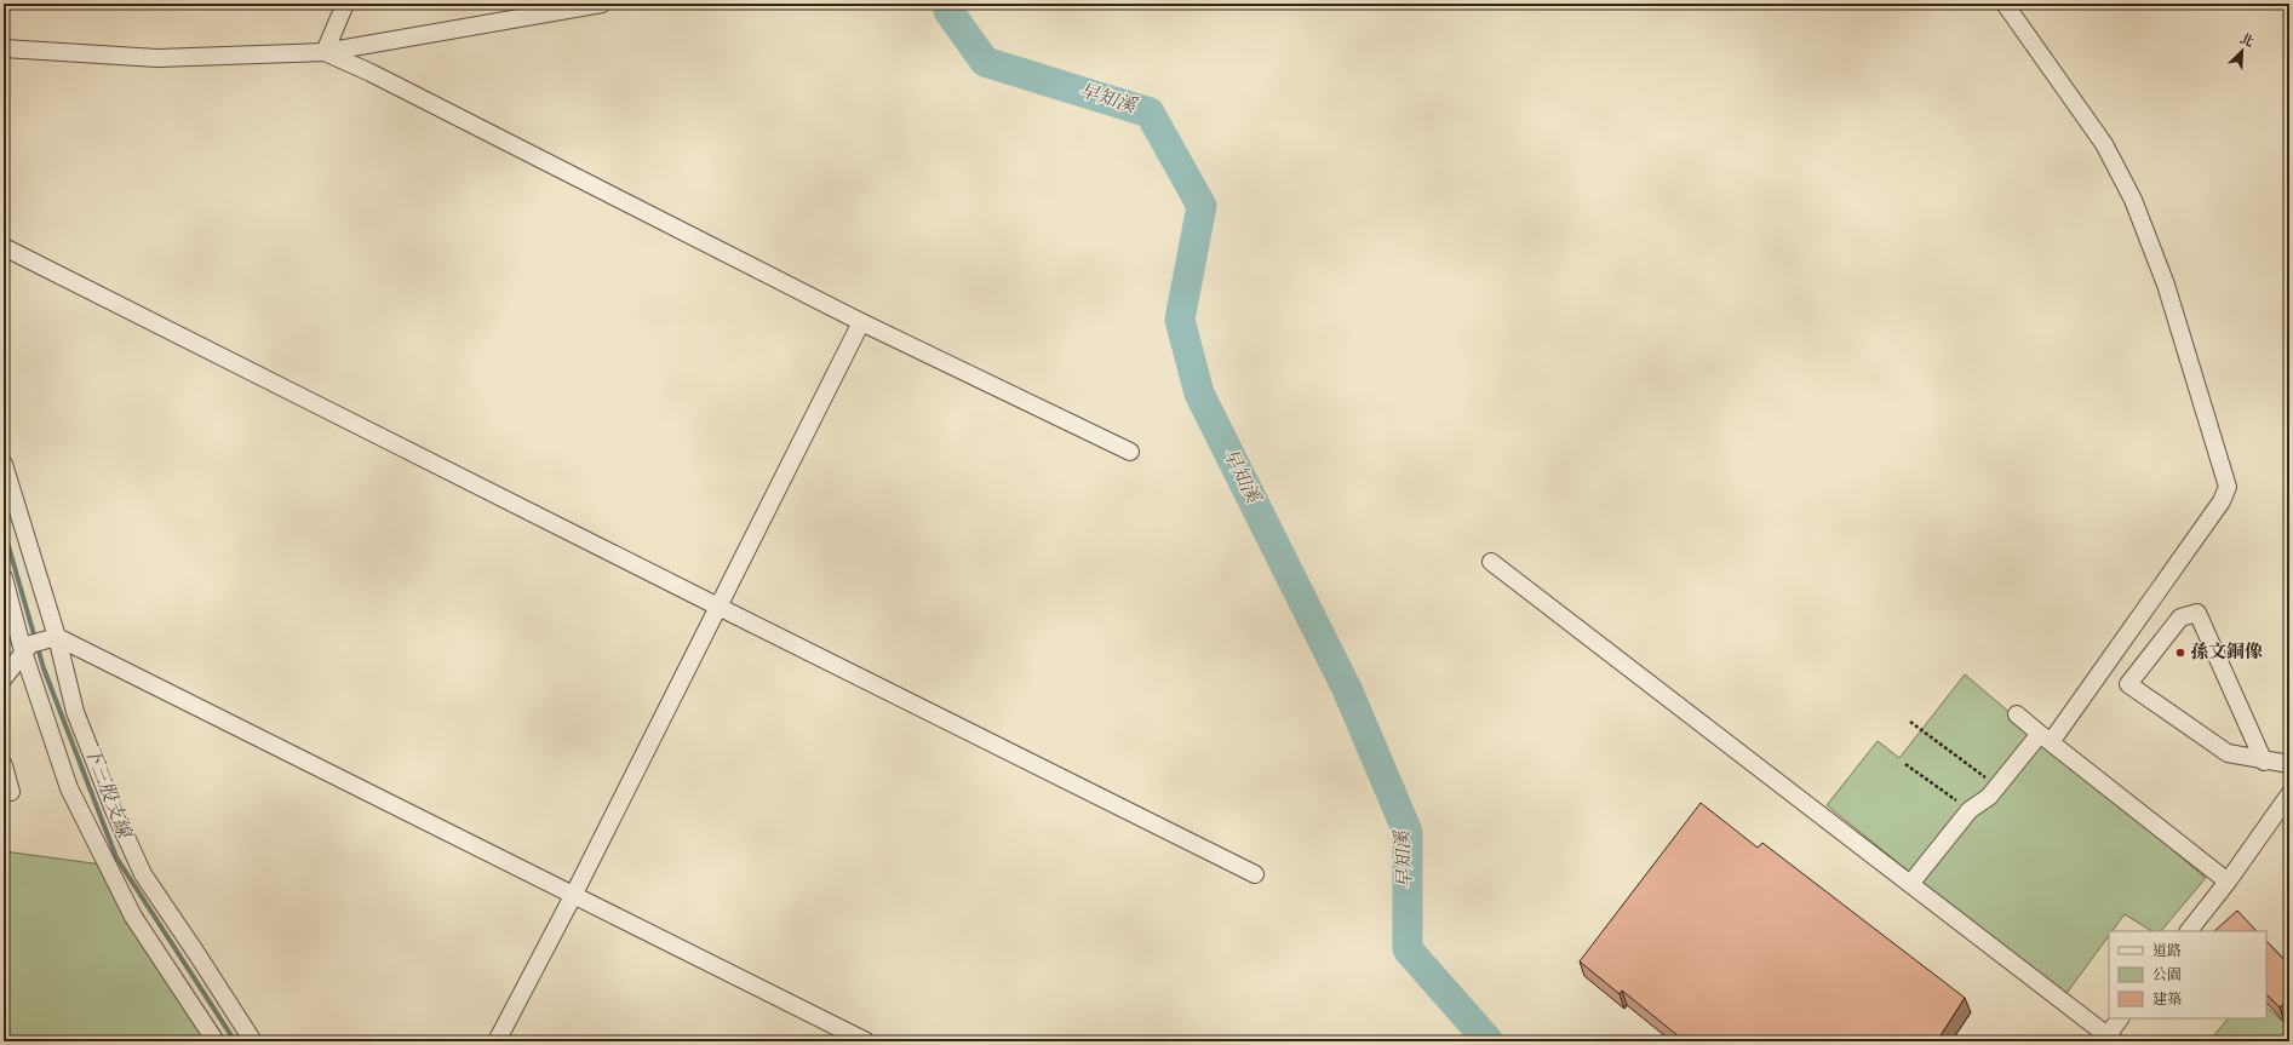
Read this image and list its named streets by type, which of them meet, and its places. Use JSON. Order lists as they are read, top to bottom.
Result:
{
  "water": ["早知溪", "下三股支線"],
  "places": ["孫文銅像"],
  "legend": ["道路", "公園", "建築"],
  "north": "top right"
}
